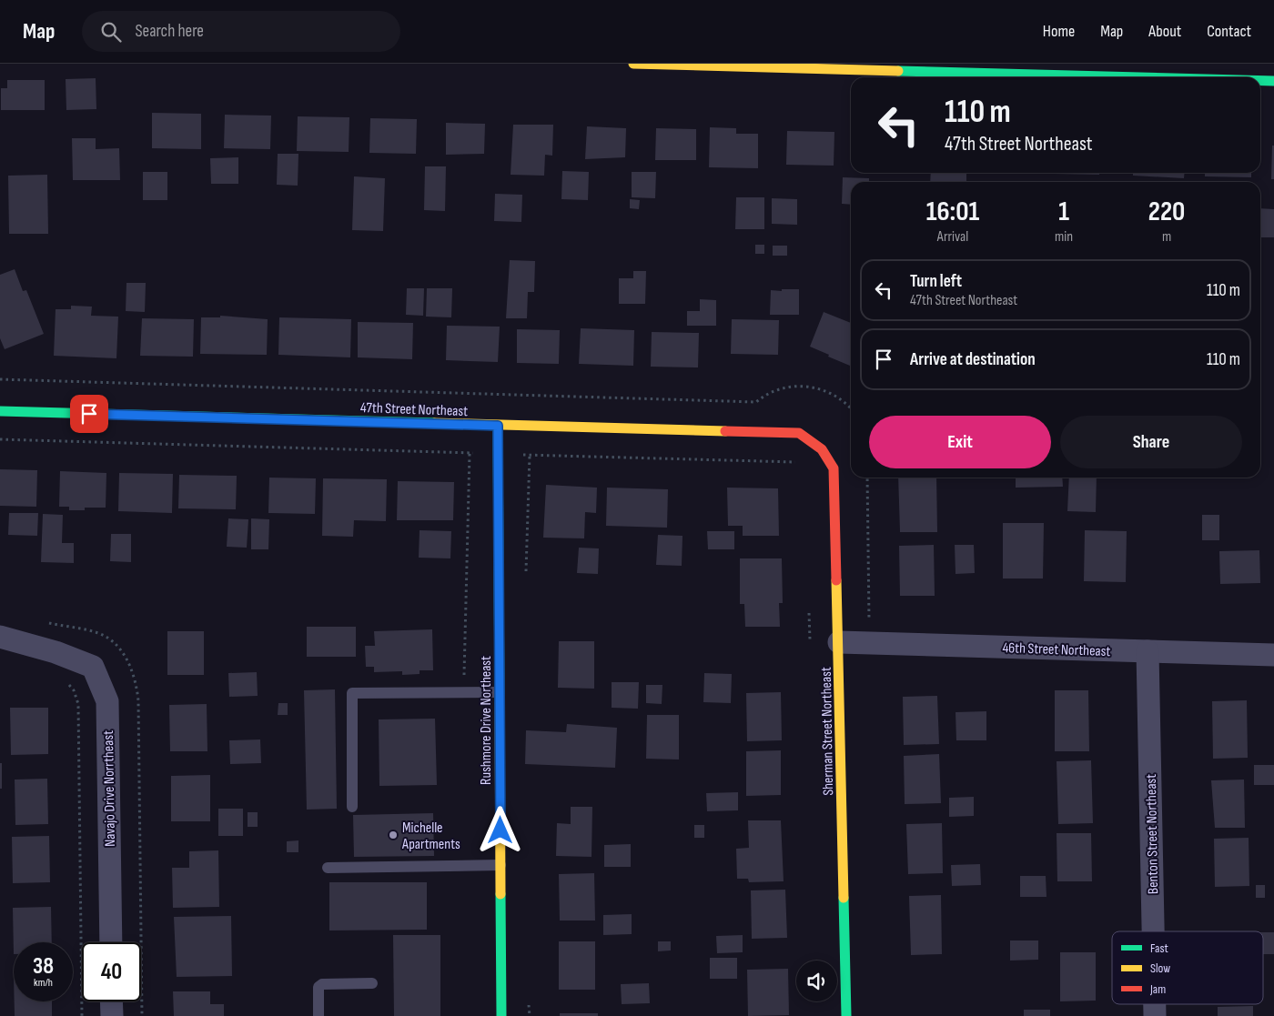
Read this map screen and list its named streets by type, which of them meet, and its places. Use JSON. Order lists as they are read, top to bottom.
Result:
{
  "streets": {
    "street": [
      "47th Street Northeast",
      "46th Street Northeast",
      "Rushmore Drive Northeast",
      "Sherman Street Northeast",
      "Navajo Drive Norrtheast",
      "Benton Street Northeast"
    ]
  },
  "crossings": [
    ["47th Street Northeast", "Rushmore Drive Northeast"],
    ["47th Street Northeast", "Sherman Street Northeast"],
    ["46th Street Northeast", "Sherman Street Northeast"],
    ["46th Street Northeast", "Benton Street Northeast"]
  ],
  "places": ["Michelle Apartments"],
  "legend": ["Fast", "Slow", "Jam"],
  "page": {
    "header": "Map",
    "search": "Search here",
    "nav": [
      "Home",
      "Map",
      "About",
      "Contact"
    ],
    "turn": ["110 m", "47th Street Northeast"],
    "eta": [
      "16:01",
      "Arrival",
      "1",
      "min",
      "220",
      "m"
    ],
    "list": [
      {
        "name": "Turn left",
        "note": "47th Street Northeast",
        "value": "110 m"
      },
      {
        "name": "Arrive at destination",
        "value": "110 m"
      }
    ],
    "buttons": ["Exit", "Share"],
    "speed": "38 km/h",
    "limit": "40"
  }
}
